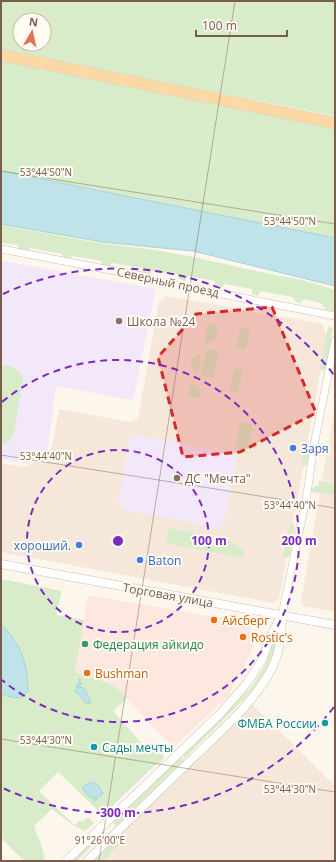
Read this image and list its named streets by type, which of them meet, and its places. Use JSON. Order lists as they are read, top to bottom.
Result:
{
  "streets": {
    "street": ["Северный проезд", "Торговая улица"]
  },
  "places": [
    "Школа №24",
    "Заря",
    "ДС \"Мечта\"",
    "хороший.",
    "Baton",
    "Айсберг",
    "Rostic's",
    "Федерация айкидо",
    "Bushman",
    "ФМБА России",
    "Сады мечты"
  ],
  "scale_bar": "100 m",
  "north": "top",
  "coordinates": [
    "53°44'50\"N",
    "53°44'40\"N",
    "53°44'30\"N",
    "91°26'00\"E"
  ],
  "rings": ["100 m", "200 m", "300 m"]
}
